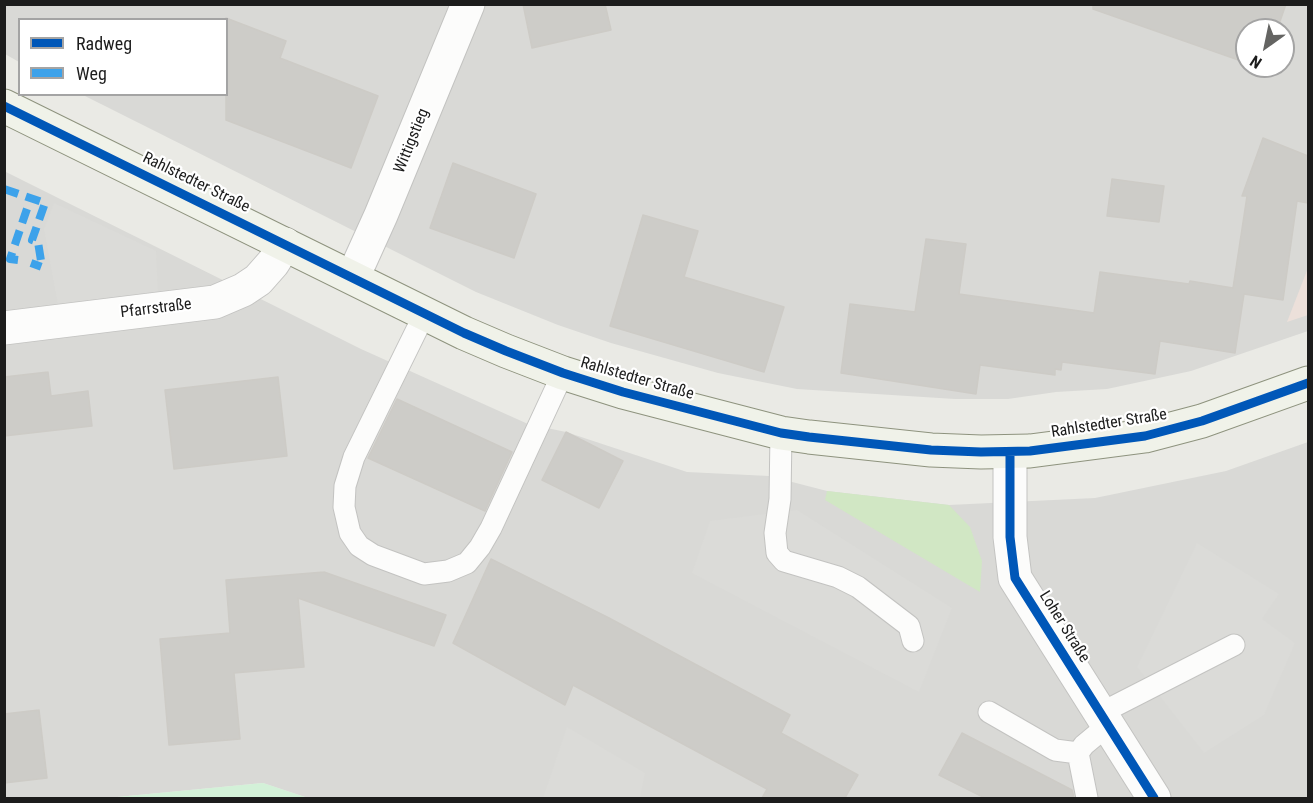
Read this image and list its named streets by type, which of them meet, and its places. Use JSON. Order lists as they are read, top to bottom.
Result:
{
  "streets": {
    "main road": ["Rahlstedter Straße"],
    "street": ["Wittigstieg", "Pfarrstraße", "Loher Straße"]
  },
  "crossings": [
    ["Wittigstieg", "Rahlstedter Straße"],
    ["Rahlstedter Straße", "Pfarrstraße"],
    ["Rahlstedter Straße", "Loher Straße"]
  ],
  "legend": ["Radweg", "Weg"],
  "north": "bottom left"
}
